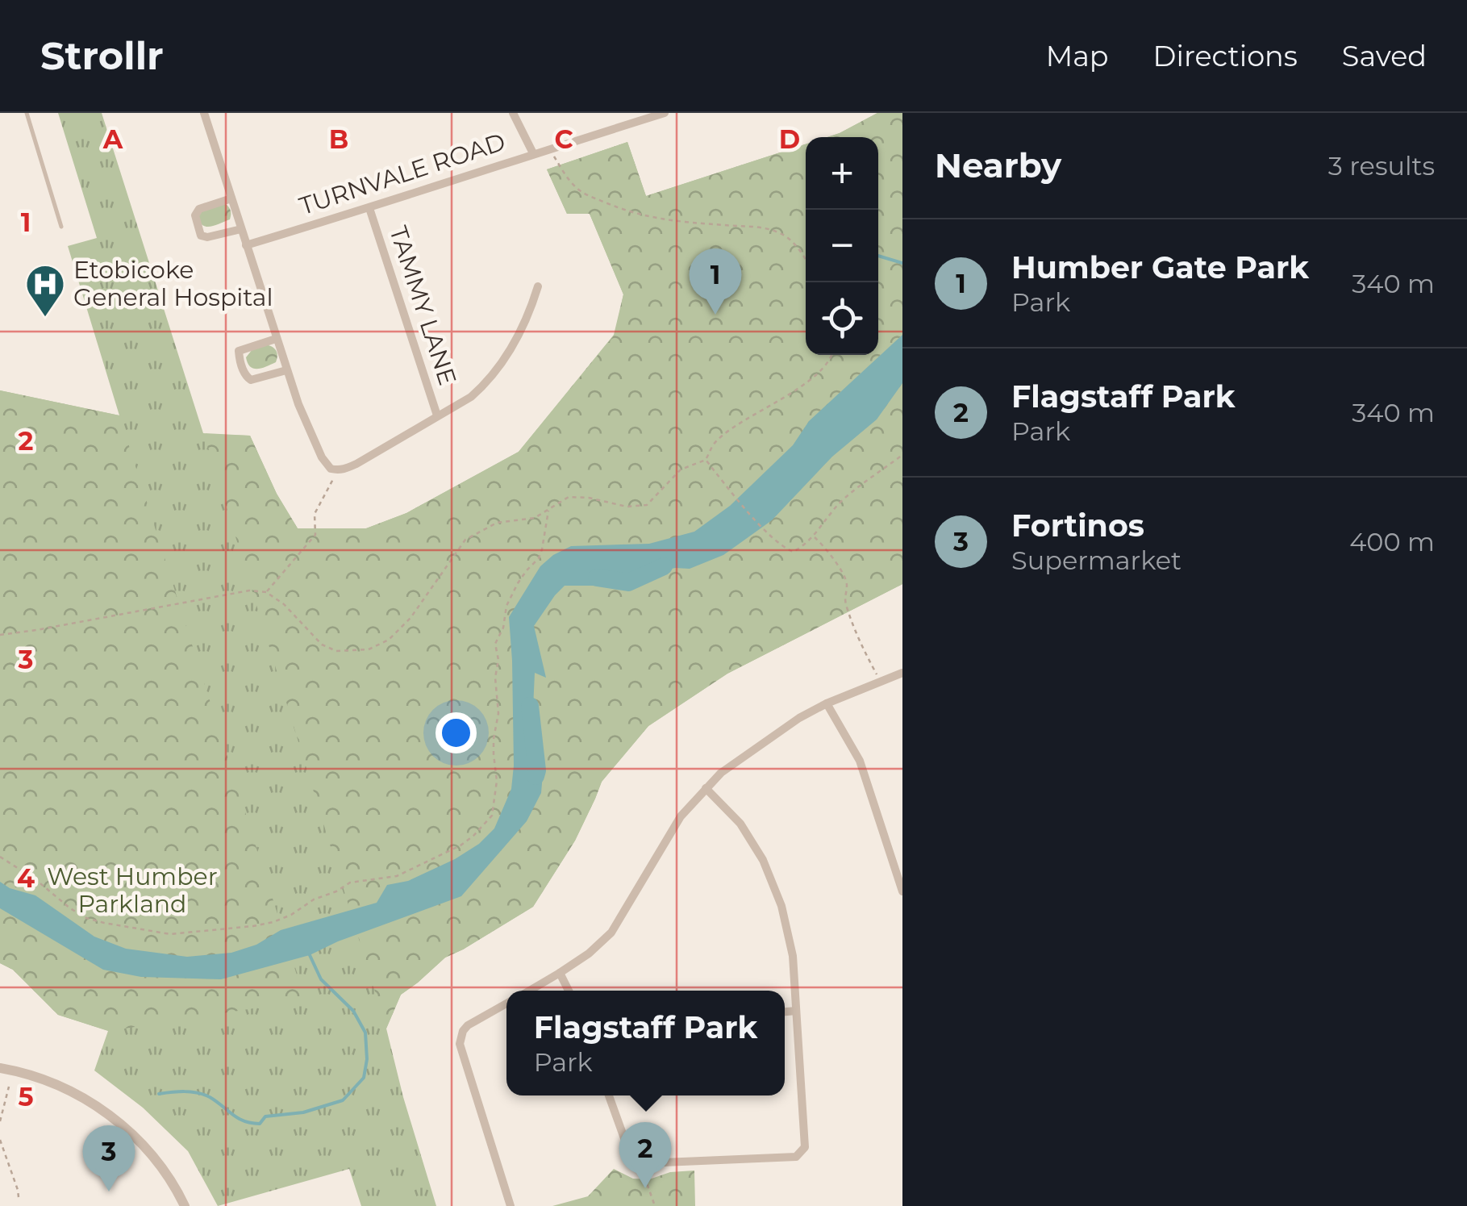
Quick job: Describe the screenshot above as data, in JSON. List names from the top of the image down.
{
  "streets": {
    "street": ["TURNVALE ROAD", "TAMMY LANE"]
  },
  "crossings": [
    ["TURNVALE ROAD", "TAMMY LANE"]
  ],
  "parks": ["West Humber Parkland"],
  "places": {
    "hospital": ["Etobicoke General Hospital"]
  },
  "page": {
    "header": "Strollr",
    "nav": ["Map", "Directions", "Saved"],
    "heading": ["Nearby", "3 results"],
    "map_buttons": ["+", "−"],
    "list": [
      {
        "mark": "1",
        "name": "Humber Gate Park",
        "note": "Park",
        "value": "340 m"
      },
      {
        "mark": "2",
        "name": "Flagstaff Park",
        "note": "Park",
        "value": "340 m"
      },
      {
        "mark": "3",
        "name": "Fortinos",
        "note": "Supermarket",
        "value": "400 m"
      }
    ],
    "pins": ["1", "2", "3"],
    "popup": ["Flagstaff Park", "Park"]
  },
  "grid": {
    "columns": [
      "A",
      "B",
      "C",
      "D"
    ],
    "rows": [
      "1",
      "2",
      "3",
      "4",
      "5"
    ]
  }
}
